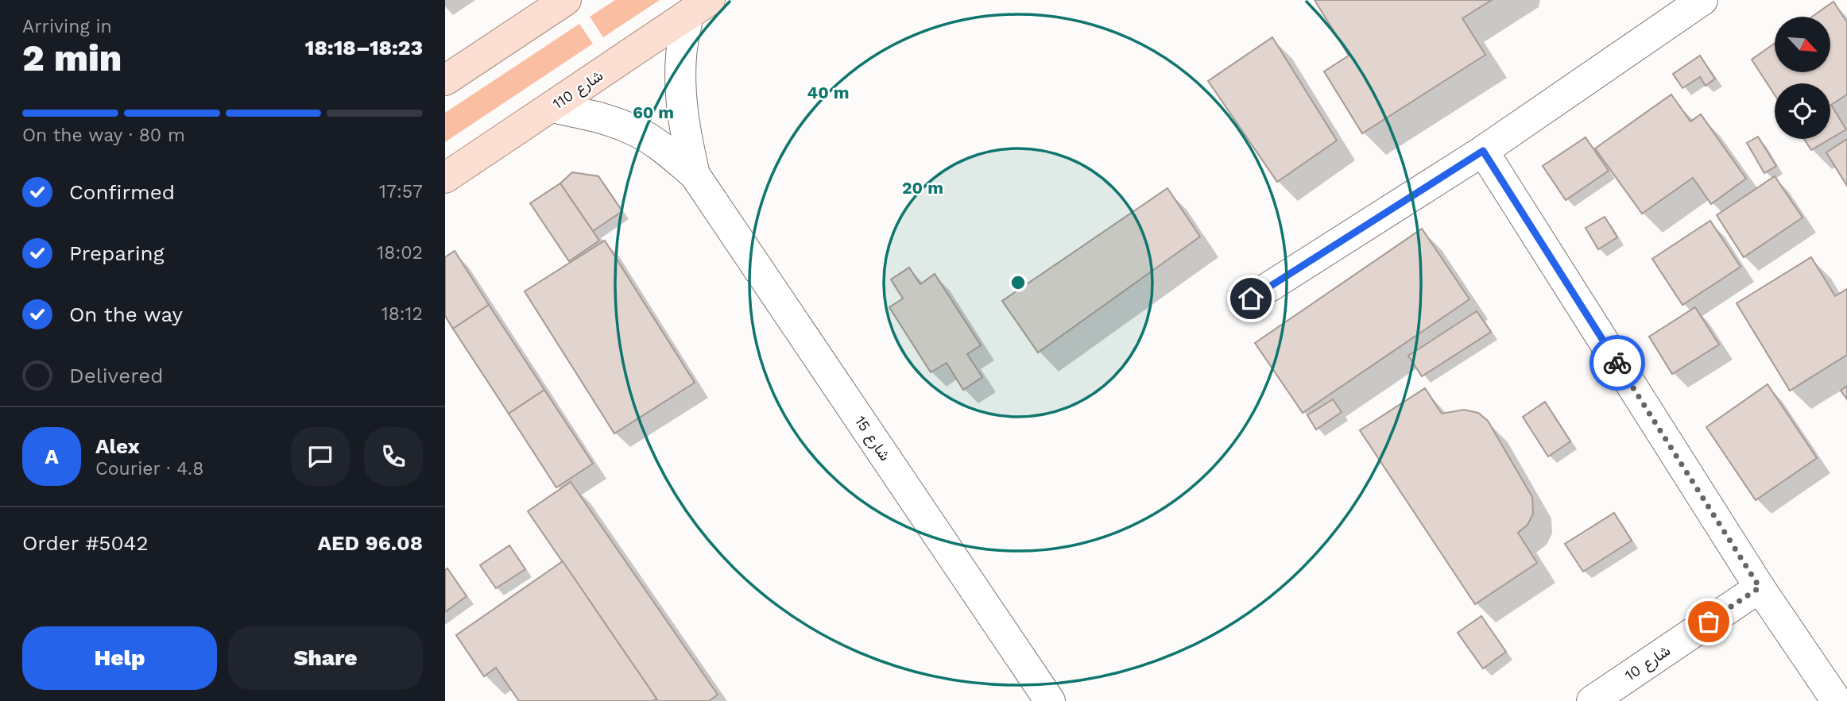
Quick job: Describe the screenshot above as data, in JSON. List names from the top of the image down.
{
  "streets": {
    "main road": ["شارع 110"],
    "street": ["شارع 15", "شارع 10"]
  },
  "crossings": [
    ["شارع 110", "شارع 15"]
  ],
  "north": "bottom right",
  "page": {
    "heading": ["2 min", "Arriving in", "18:18–18:23"],
    "panel": [
      "Alex",
      "Courier · 4.8",
      "Order #5042",
      "AED 96.08"
    ],
    "bar": "On the way · 80 m",
    "list": [
      ["Confirmed", "17:57"],
      ["Preparing", "18:02"],
      ["On the way", "18:12"],
      "Delivered"
    ],
    "round": "A",
    "buttons": ["Help", "Share"]
  },
  "rings": ["40 m", "60 m", "20 m"]
}
